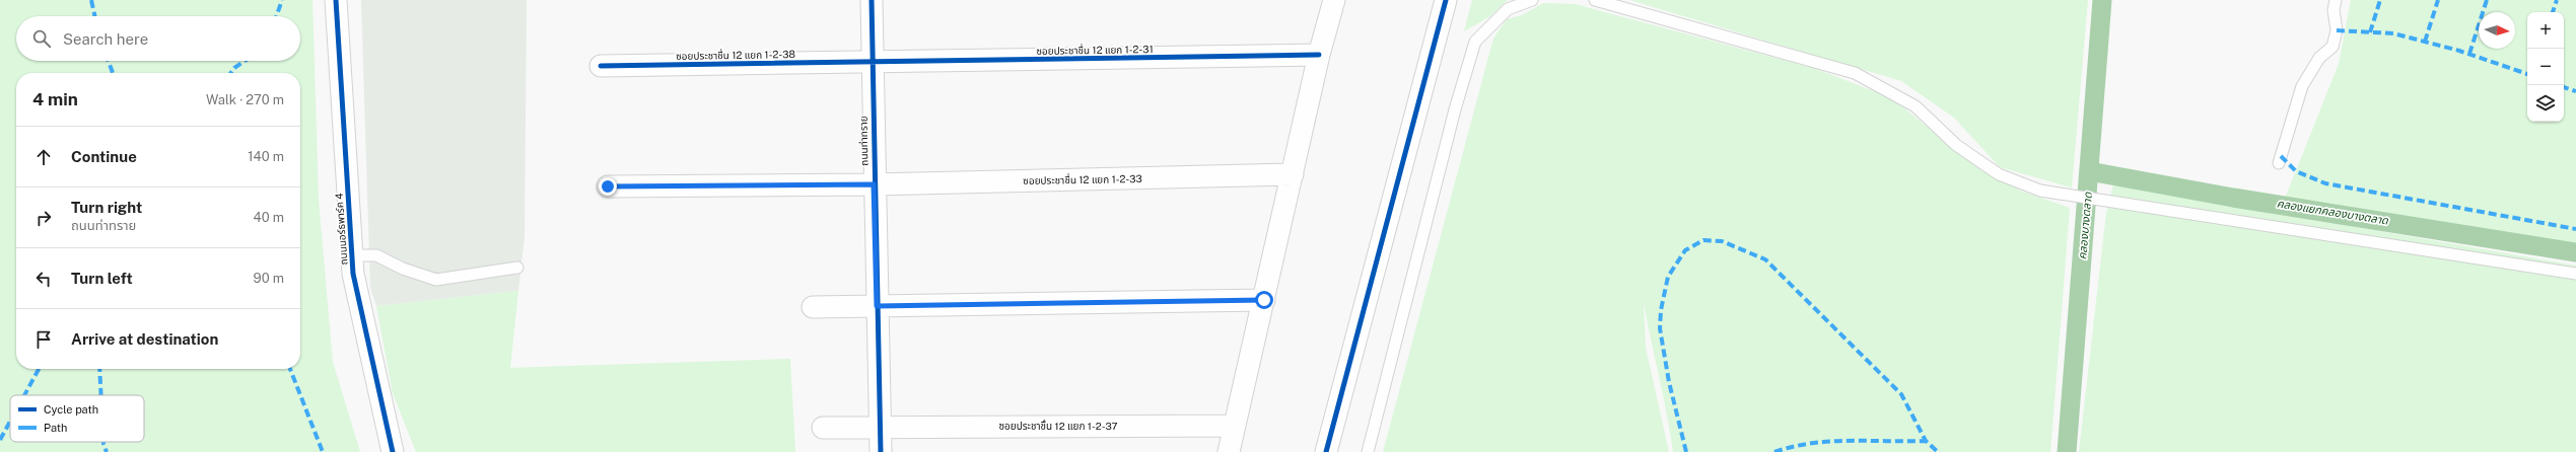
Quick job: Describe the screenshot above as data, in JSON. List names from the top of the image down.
{
  "streets": {
    "street": [
      "ซอยประชาชื่น 12 แยก 1-2-31",
      "ซอยประชาชื่น 12 แยก 1-2-38",
      "ถนนท่าทราย",
      "ซอยประชาชื่น 12 แยก 1-2-33",
      "ถนนนอร์ธพาร์ค 4",
      "ซอยประชาชื่น 12 แยก 1-2-37"
    ]
  },
  "crossings": [
    ["ซอยประชาชื่น 12 แยก 1-2-31", "ซอยประชาชื่น 12 แยก 1-2-38"],
    ["ซอยประชาชื่น 12 แยก 1-2-31", "ถนนท่าทราย"],
    ["ซอยประชาชื่น 12 แยก 1-2-38", "ถนนท่าทราย"],
    ["ถนนท่าทราย", "ซอยประชาชื่น 12 แยก 1-2-33"],
    ["ถนนท่าทราย", "ซอยประชาชื่น 12 แยก 1-2-37"]
  ],
  "water": ["คลองแยกคลองบางตลาด", "คลองบางตลาด"],
  "legend": ["Cycle path", "Path"],
  "north": "right",
  "page": {
    "map_buttons": ["+", "−"],
    "search": "Search here",
    "heading": ["4 min", "Walk · 270 m"],
    "list": [
      ["Continue", "140 m"],
      ["Turn right", "ถนนท่าทราย", "40 m"],
      ["Turn left", "90 m"],
      "Arrive at destination"
    ]
  }
}
